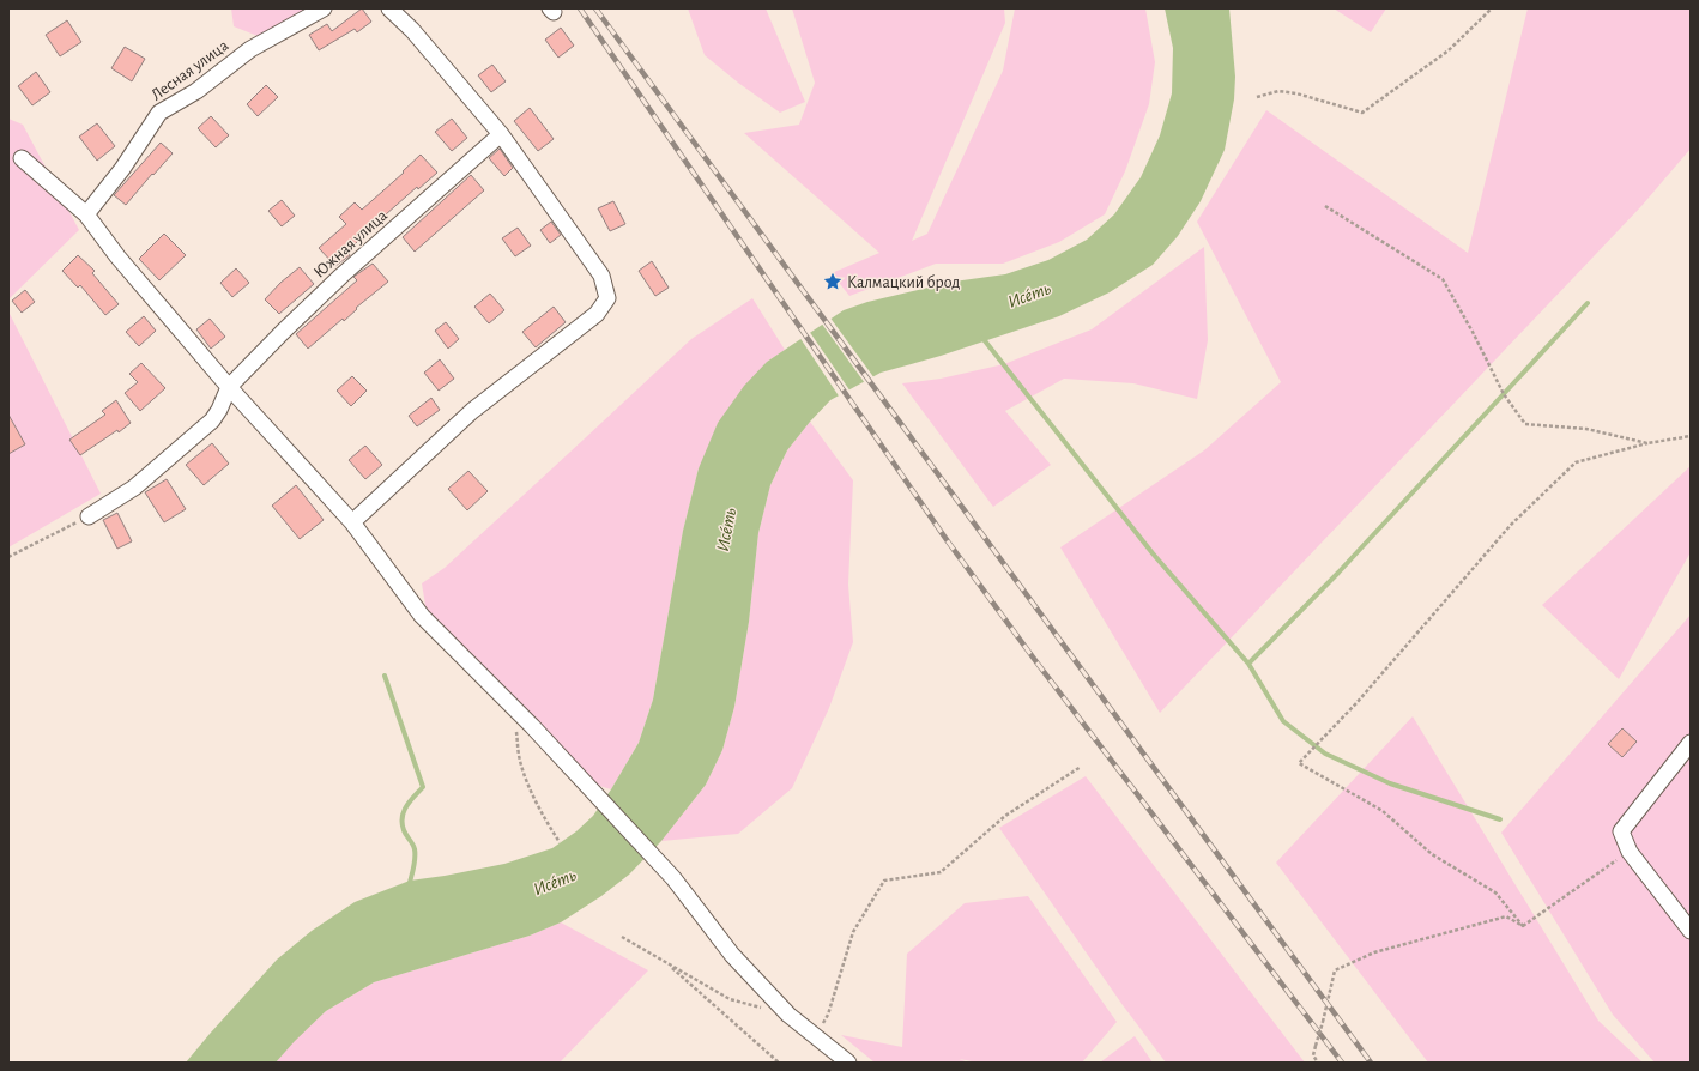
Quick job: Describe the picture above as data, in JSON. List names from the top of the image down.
{
  "streets": {
    "street": ["Лесная улица", "Южная улица"]
  },
  "water": ["Исе́ть"],
  "places": {
    "place": ["Калмацкий брод"]
  }
}
